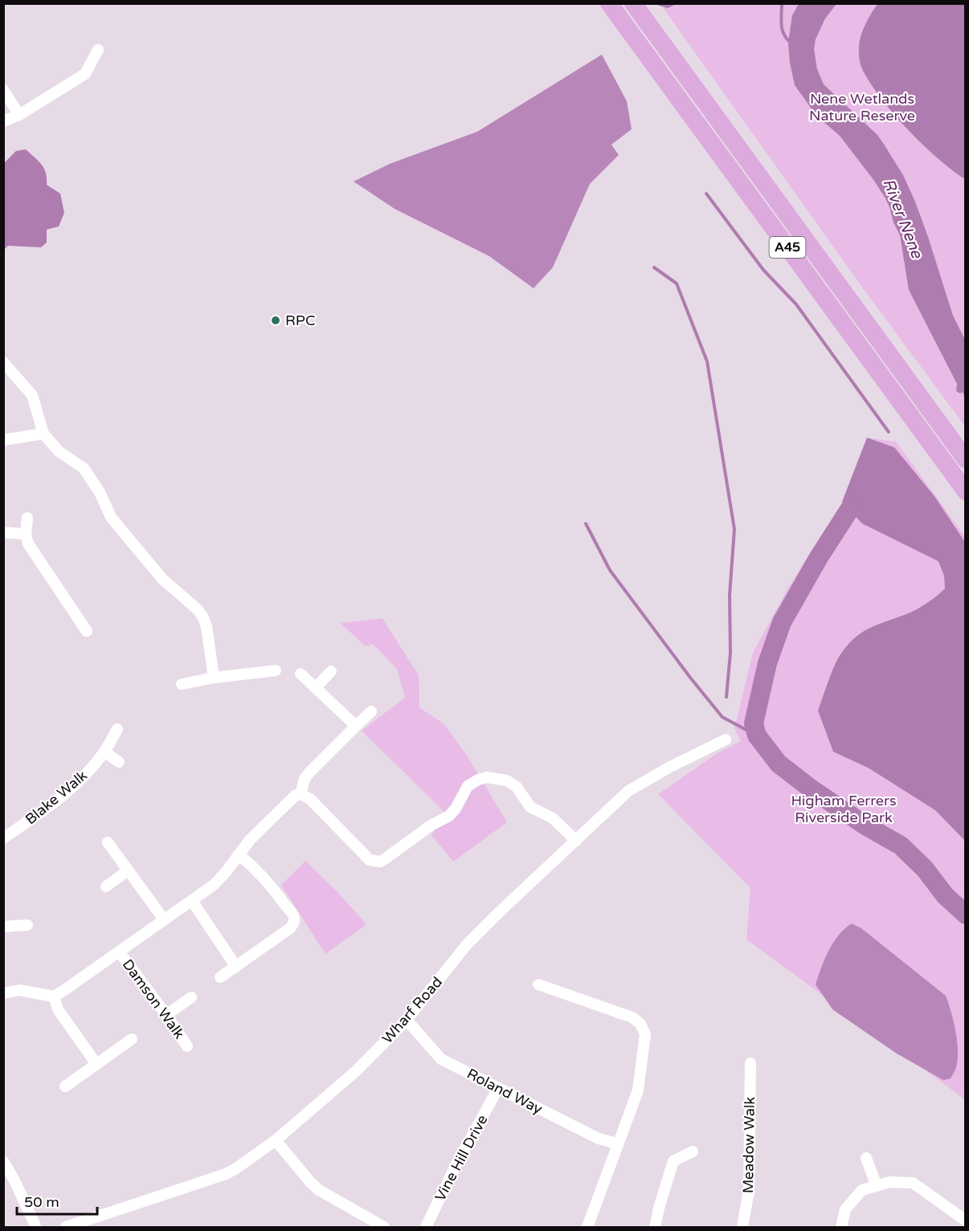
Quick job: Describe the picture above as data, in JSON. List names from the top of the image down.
{
  "streets": {
    "highway": ["A45"],
    "street": [
      "Blake Walk",
      "Damson Walk",
      "Wharf Road",
      "Roland Way",
      "Meadow Walk",
      "Vine Hill Drive"
    ]
  },
  "crossings": [
    ["Wharf Road", "Roland Way"],
    ["Roland Way", "Vine Hill Drive"]
  ],
  "water": ["River Nene"],
  "parks": ["Nene Wetlands Nature Reserve", "Higham Ferrers Riverside Park"],
  "places": ["RPC"],
  "scale_bar": "50 m"
}
